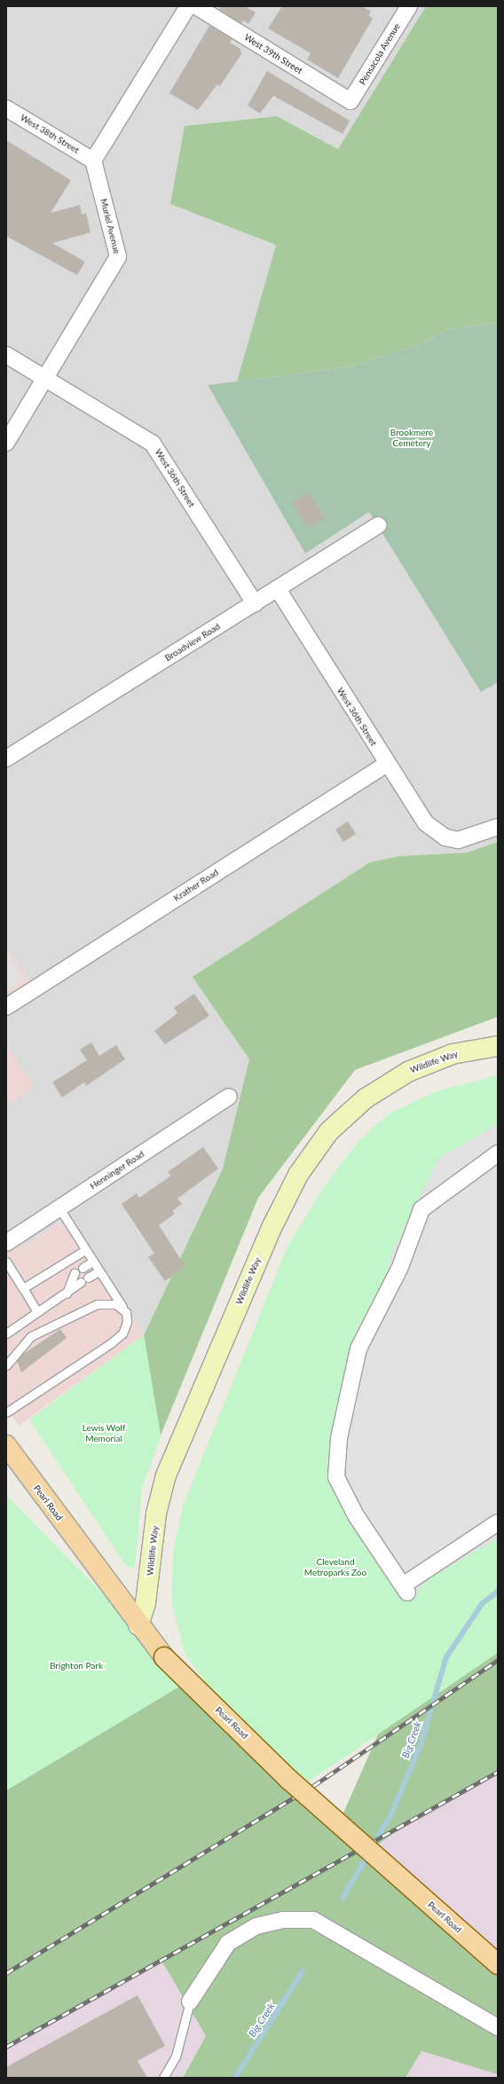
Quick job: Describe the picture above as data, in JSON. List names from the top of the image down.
{
  "streets": {
    "main road": ["Pearl Road"],
    "street": [
      "West 39th Street",
      "Pensacola Avenue",
      "West 38th Street",
      "Muriel Avenue",
      "West 36th Street",
      "Broadview Road",
      "Krather Road",
      "Wildlife Way",
      "Henninger Road"
    ]
  },
  "crossings": [
    ["West 39th Street", "Pensacola Avenue"],
    ["West 38th Street", "Muriel Avenue"],
    ["Muriel Avenue", "West 36th Street"],
    ["West 36th Street", "Broadview Road"],
    ["West 36th Street", "Krather Road"],
    ["Wildlife Way", "Pearl Road"]
  ],
  "water": ["Big Creek"],
  "parks": [
    "Brookmere Cemetery",
    "Lewis Wolf Memorial",
    "Cleveland Metroparks Zoo",
    "Brighton Park"
  ]
}
